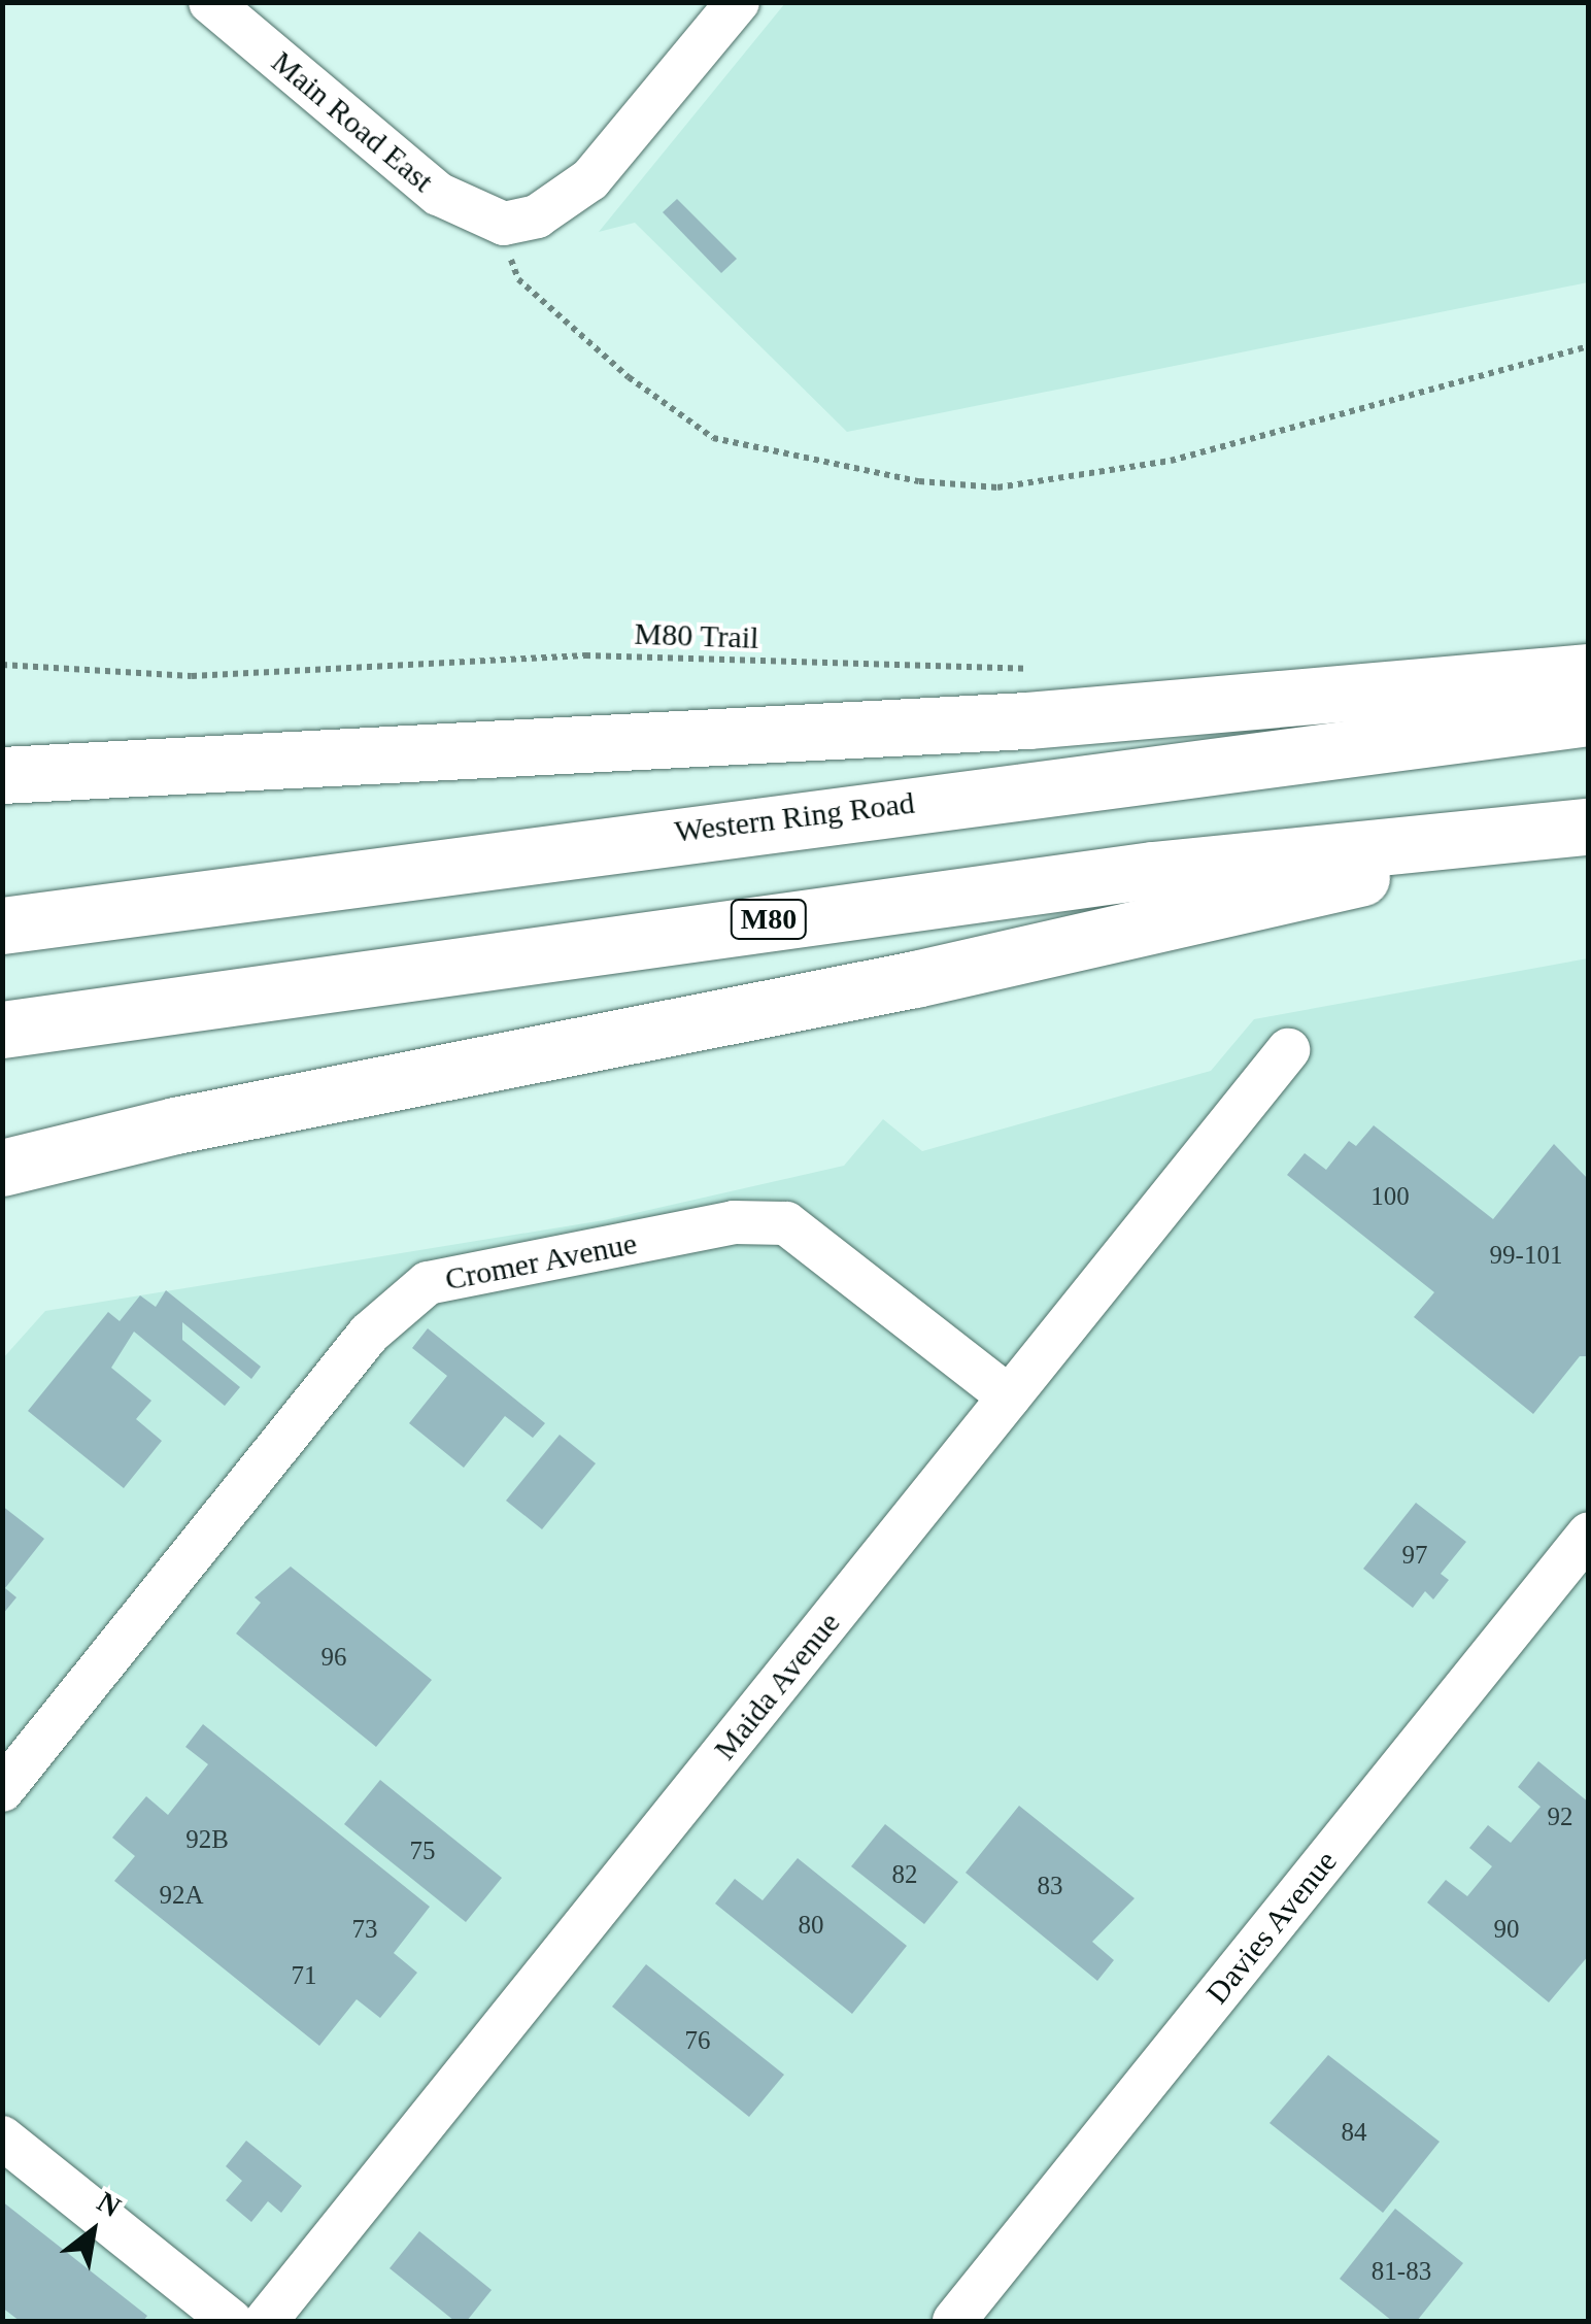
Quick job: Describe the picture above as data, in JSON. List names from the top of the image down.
{
  "streets": {
    "highway": ["Western Ring Road", "M80"],
    "street": [
      "Main Road East",
      "Cromer Avenue",
      "Maida Avenue",
      "Davies Avenue"
    ],
    "path": ["M80 Trail"]
  },
  "crossings": [
    ["Cromer Avenue", "Maida Avenue"]
  ],
  "house_numbers": [
    "100",
    "99-101",
    "97",
    "96",
    "92",
    "92B",
    "75",
    "82",
    "83",
    "92A",
    "80",
    "73",
    "90",
    "71",
    "76",
    "84",
    "81-83"
  ],
  "north": "top right"
}
